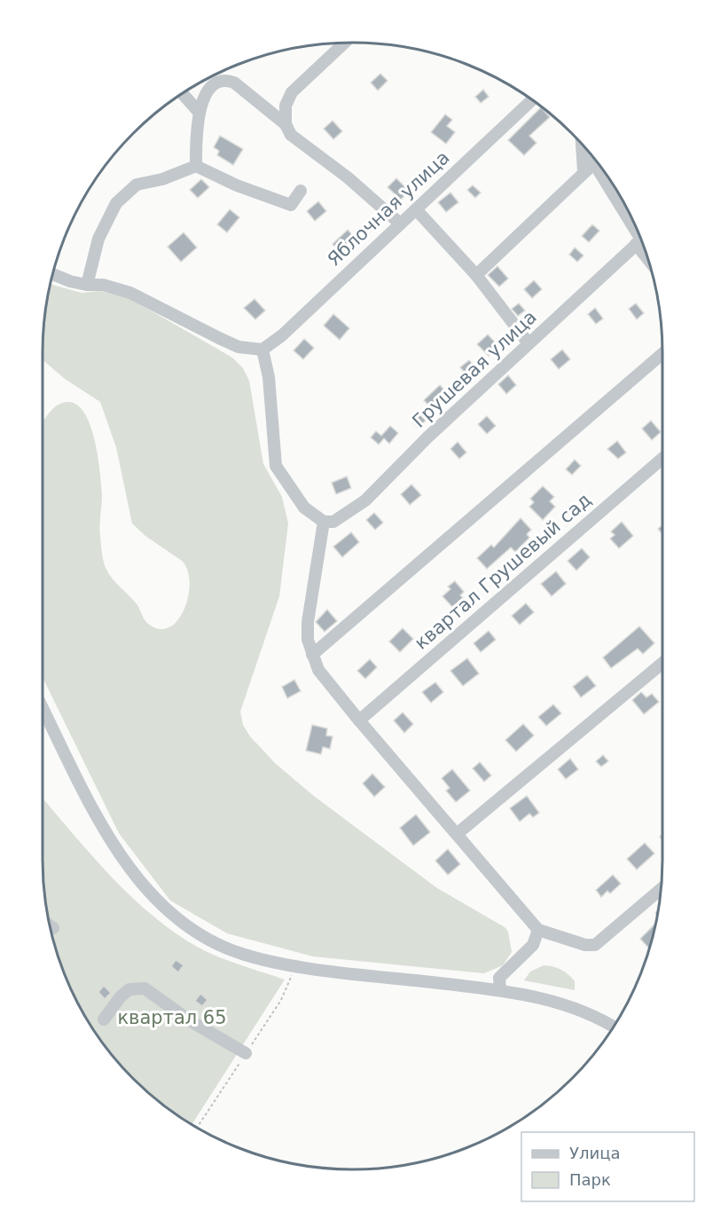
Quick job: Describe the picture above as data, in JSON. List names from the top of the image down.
{
  "streets": {
    "street": ["Яблочная улица", "Грушевая улица", "квартал Грушевый сад"]
  },
  "parks": ["квартал 65"],
  "legend": ["Улица", "Парк"]
}
